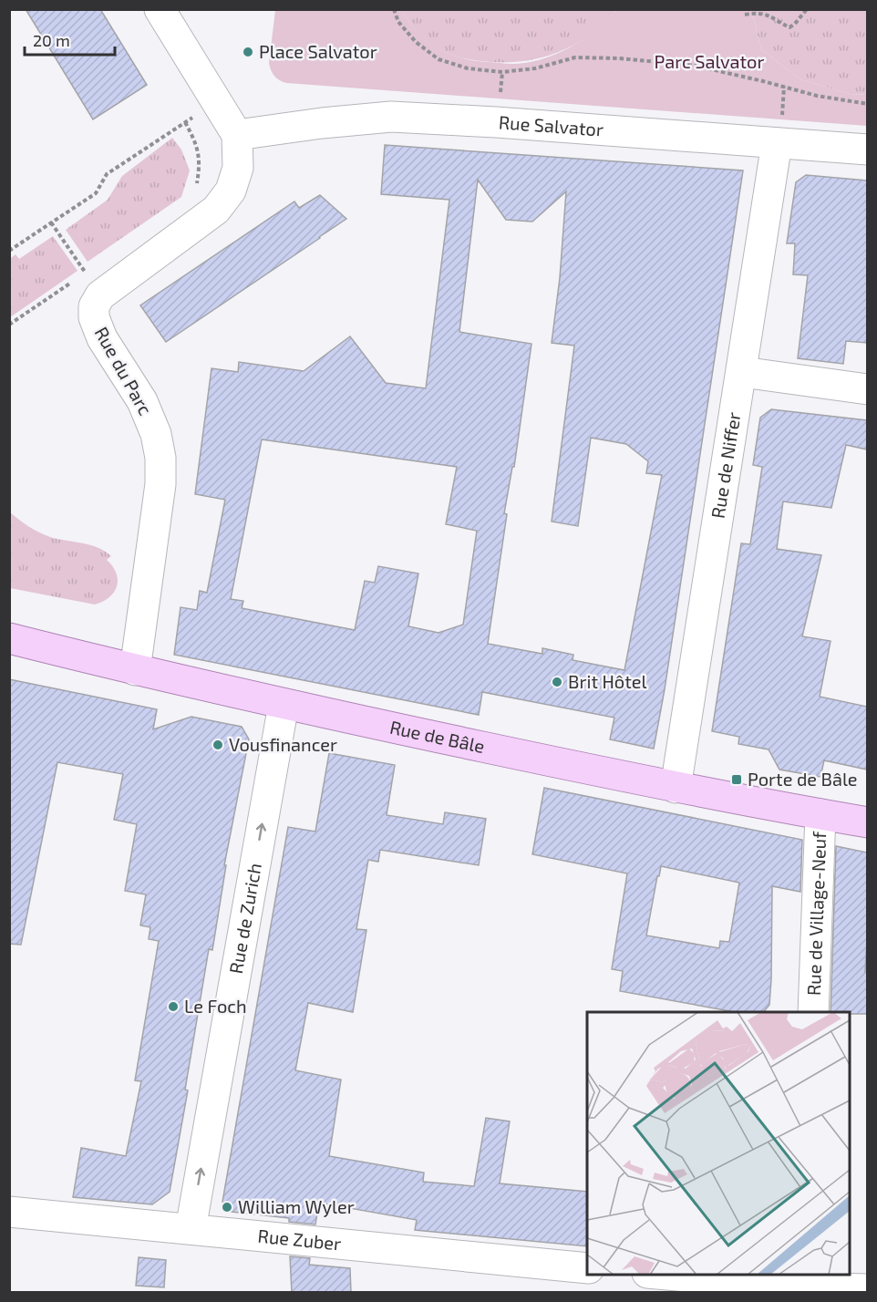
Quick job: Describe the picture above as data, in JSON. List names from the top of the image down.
{
  "streets": {
    "main road": ["Rue de Bâle"],
    "street": [
      "Rue Salvator",
      "Rue du Parc",
      "Rue de Niffer",
      "Rue de Village-Neuf",
      "Rue de Zurich",
      "Rue Zuber"
    ]
  },
  "crossings": [
    ["Rue Salvator", "Rue de Niffer"],
    ["Rue du Parc", "Rue de Bâle"],
    ["Rue de Niffer", "Rue de Bâle"],
    ["Rue de Bâle", "Rue de Village-Neuf"],
    ["Rue de Bâle", "Rue de Zurich"],
    ["Rue de Zurich", "Rue Zuber"]
  ],
  "one_way": ["Rue de Zurich"],
  "parks": ["Parc Salvator"],
  "places": {
    "other": [
      "Place Salvator",
      "Brit Hôtel",
      "Vousfinancer",
      "Le Foch",
      "William Wyler"
    ],
    "transit": ["Porte de Bâle"]
  },
  "scale_bar": "20 m"
}
